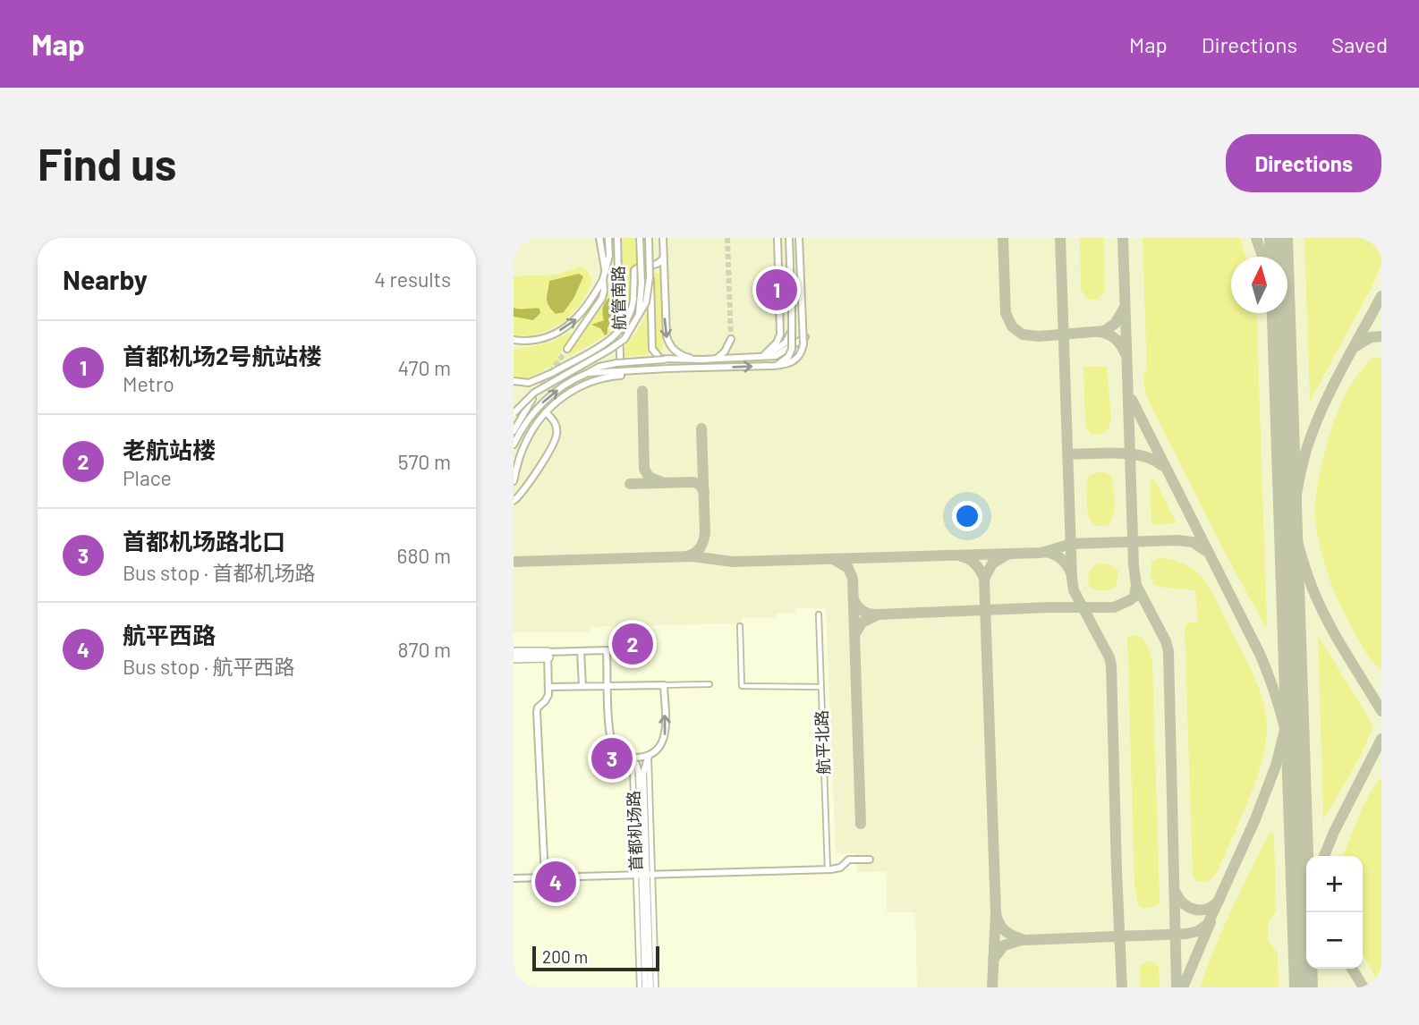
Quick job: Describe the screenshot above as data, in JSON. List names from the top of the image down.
{
  "streets": {
    "street": ["航管南路", "航平北路", "首都机场路"]
  },
  "scale_bar": "200 m",
  "north": "top",
  "page": {
    "header": "Map",
    "nav": ["Map", "Directions", "Saved"],
    "buttons": "Directions",
    "title": "Find us",
    "heading": ["Nearby", "4 results"],
    "pins": [
      "1",
      "2",
      "3",
      "4"
    ],
    "list": [
      {
        "mark": "1",
        "name": "首都机场2号航站楼",
        "note": "Metro",
        "value": "470 m"
      },
      {
        "mark": "2",
        "name": "老航站楼",
        "note": "Place",
        "value": "570 m"
      },
      {
        "mark": "3",
        "name": "首都机场路北口",
        "note": "Bus stop · 首都机场路",
        "value": "680 m"
      },
      {
        "mark": "4",
        "name": "航平西路",
        "note": "Bus stop · 航平西路",
        "value": "870 m"
      }
    ],
    "map_buttons": ["+", "−"],
    "scale": "200 m"
  }
}
